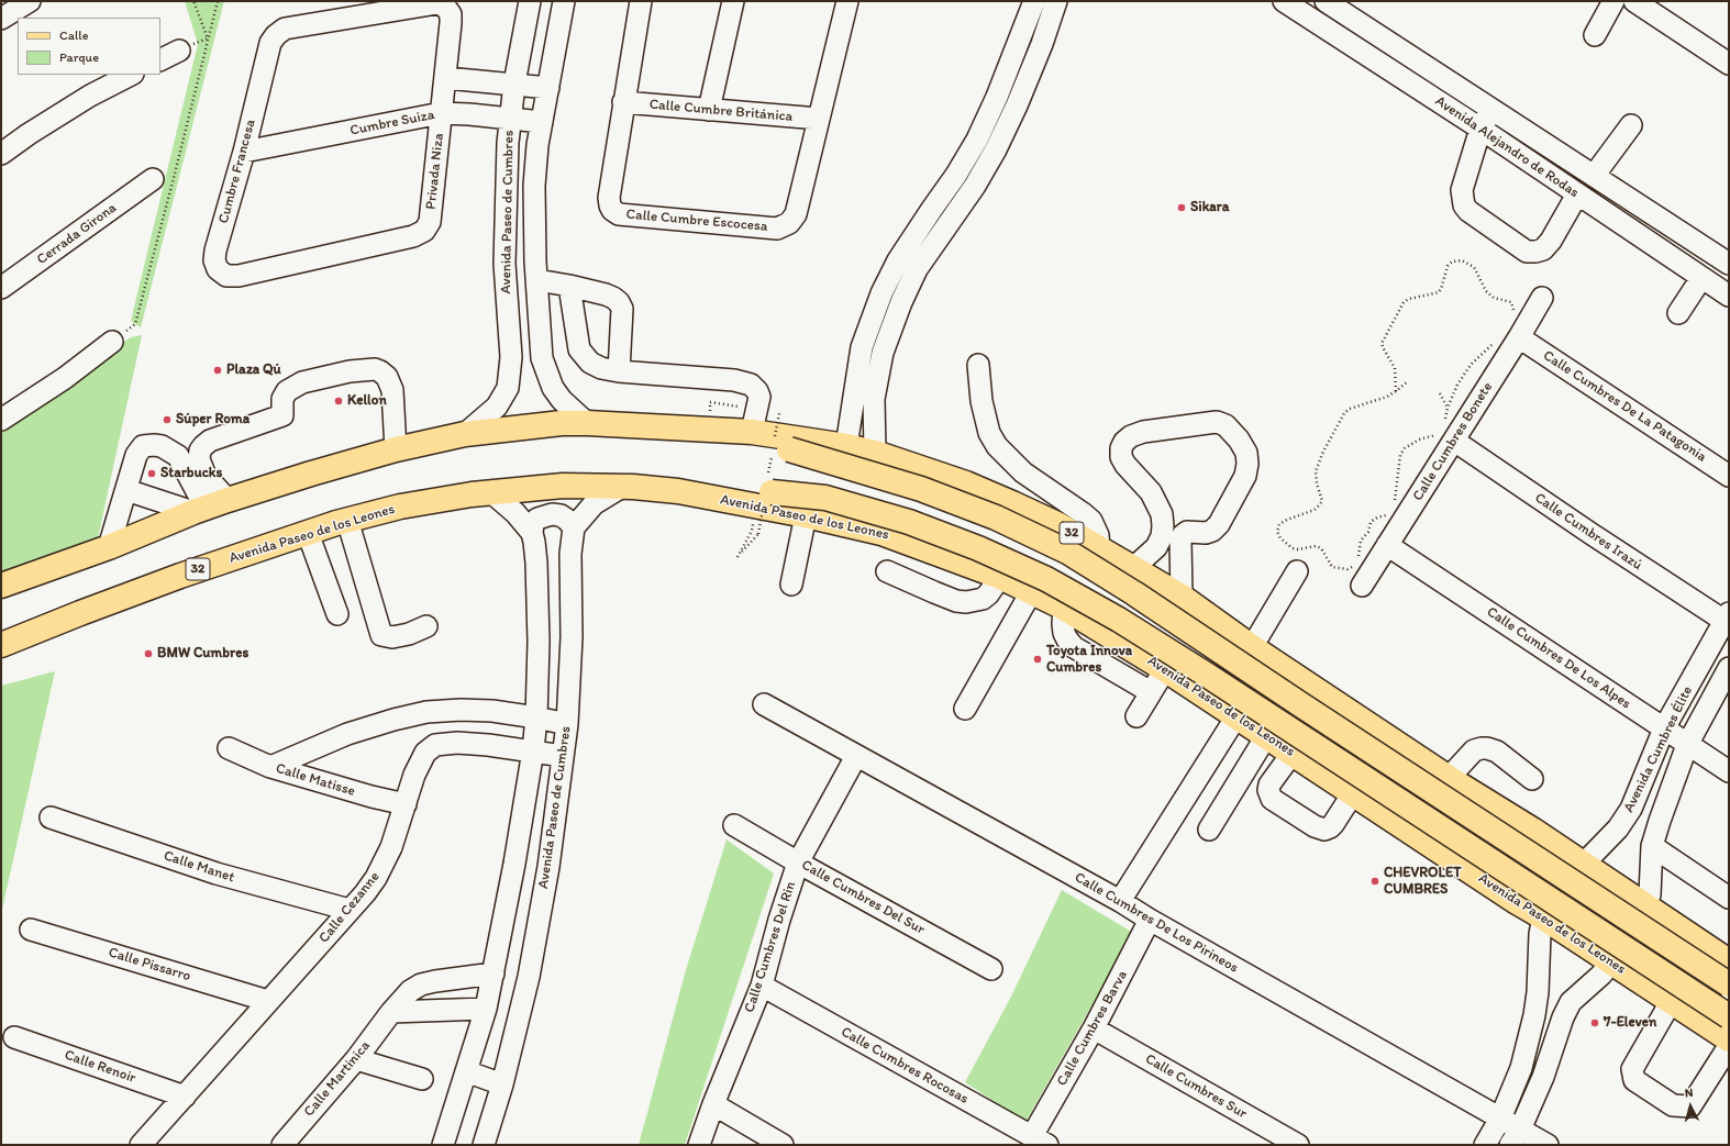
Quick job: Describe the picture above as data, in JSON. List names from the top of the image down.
{
  "streets": {
    "main road": ["Avenida Paseo de los Leones", "32"],
    "street": [
      "Calle Cumbre Británica",
      "Cumbre Suiza",
      "Avenida Alejandro de Rodas",
      "Cumbre Francesa",
      "Privada Niza",
      "Avenida Paseo de Cumbres",
      "Calle Cumbre Escocesa",
      "Cerrada Girona",
      "Calle Cumbres De La Patagonia",
      "Calle Cumbres Bonete",
      "Calle Cumbres Irazú",
      "Calle Cumbres De Los Alpes",
      "Avenida Cumbres Élite",
      "Calle Matisse",
      "Calle Manet",
      "Calle Cumbres Del Sur",
      "Calle Cezanne",
      "Calle Cumbres De Los Pirineos",
      "Calle Cumbres Del Rin",
      "Calle Pissarro",
      "Calle Cumbres Barva",
      "Calle Cumbres Rocosas",
      "Calle Renoir",
      "Calle Martinica",
      "Calle Cumbres Sur"
    ]
  },
  "crossings": [
    ["Calle Cumbre Británica", "Calle Cumbre Escocesa"],
    ["Cumbre Suiza", "Cumbre Francesa"],
    ["Cumbre Suiza", "Privada Niza"],
    ["Cumbre Suiza", "Avenida Paseo de Cumbres"],
    ["Cumbre Francesa", "Privada Niza"],
    ["Avenida Paseo de Cumbres", "32"],
    ["Avenida Paseo de Cumbres", "Calle Martinica"],
    ["Calle Cumbres De La Patagonia", "Calle Cumbres Bonete"],
    ["Calle Cumbres Bonete", "Calle Cumbres Irazú"],
    ["Calle Cumbres Bonete", "Calle Cumbres De Los Alpes"],
    ["Avenida Paseo de los Leones", "Avenida Cumbres Élite"],
    ["Calle Cumbres Irazú", "Avenida Cumbres Élite"],
    ["32", "Avenida Cumbres Élite"],
    ["Calle Cumbres De Los Alpes", "Avenida Cumbres Élite"],
    ["Avenida Cumbres Élite", "Calle Cumbres De Los Pirineos"],
    ["Calle Matisse", "Calle Cezanne"],
    ["Calle Manet", "Calle Cezanne"],
    ["Calle Cumbres Del Sur", "Calle Cumbres Del Rin"],
    ["Calle Cezanne", "Calle Pissarro"],
    ["Calle Cezanne", "Calle Renoir"],
    ["Calle Cumbres De Los Pirineos", "Calle Cumbres Del Rin"],
    ["Calle Cumbres De Los Pirineos", "Calle Cumbres Barva"],
    ["Calle Cumbres Del Rin", "Calle Cumbres Rocosas"],
    ["Calle Cumbres Barva", "Calle Cumbres Rocosas"],
    ["Calle Cumbres Barva", "Calle Cumbres Sur"]
  ],
  "places": [
    "Sikara",
    "Plaza Qú",
    "Kellon",
    "Súper Roma",
    "Starbucks",
    "BMW Cumbres",
    "Toyota Innova Cumbres",
    "CHEVROLET CUMBRES",
    "7-Eleven"
  ],
  "legend": ["Calle", "Parque"],
  "north": "top"
}
